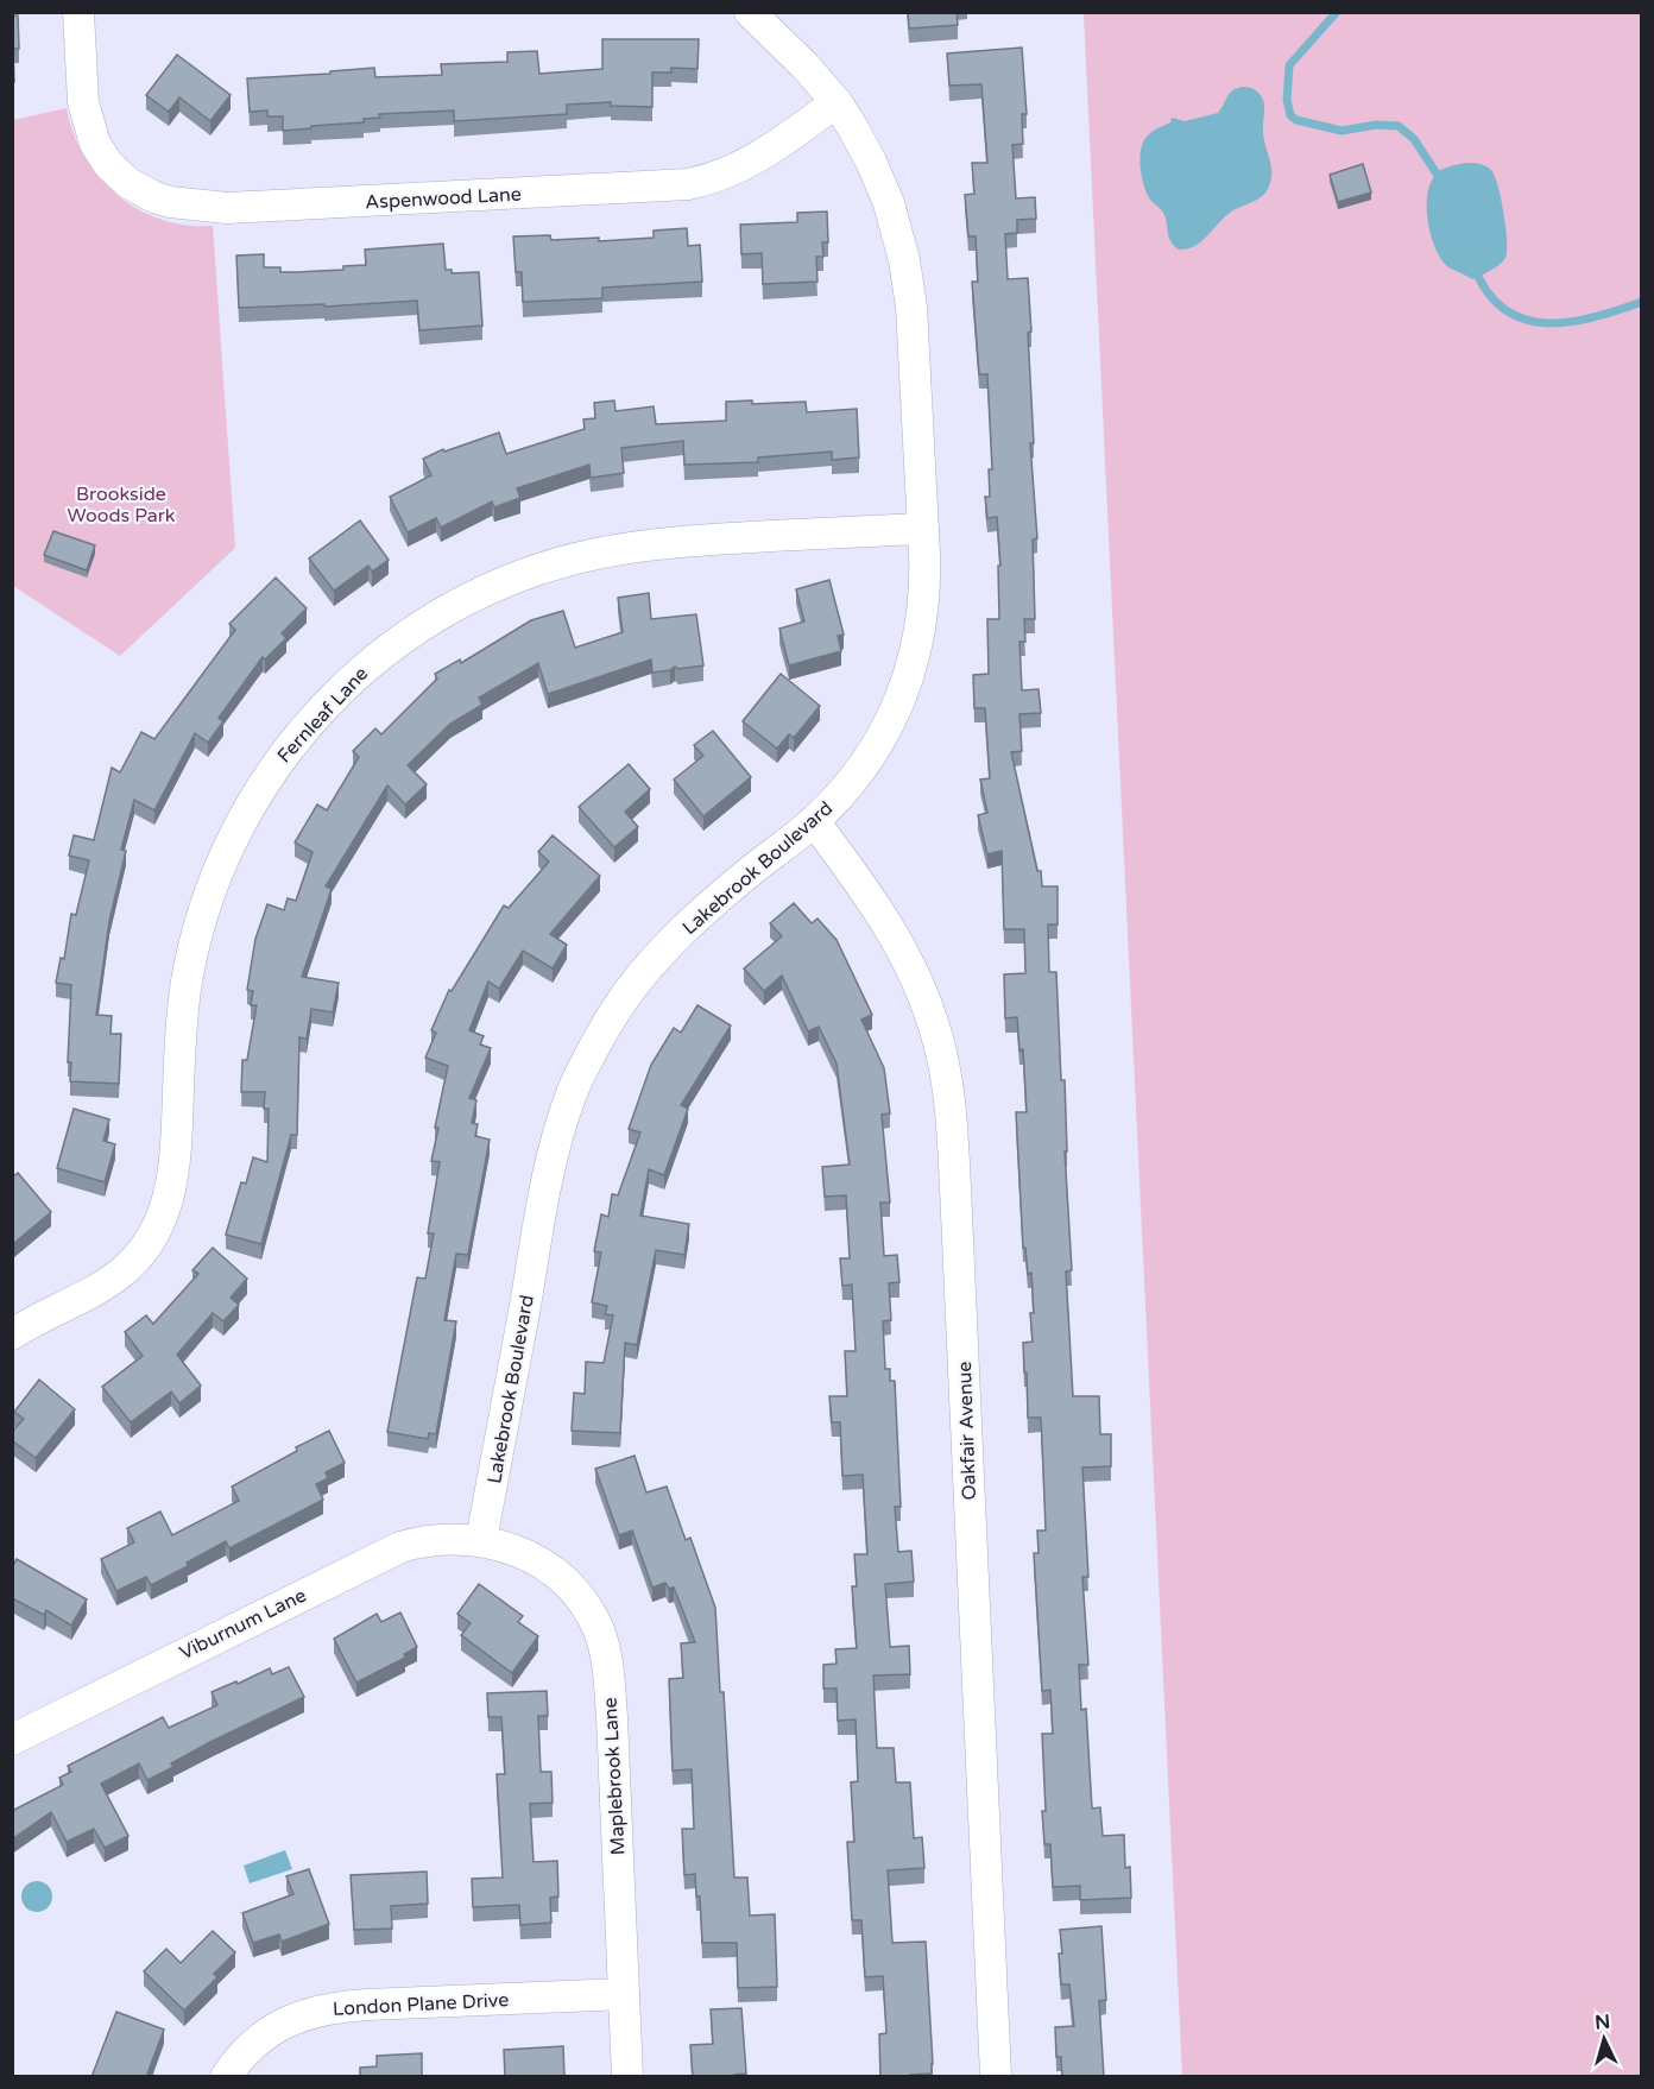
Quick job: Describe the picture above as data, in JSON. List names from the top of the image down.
{
  "streets": {
    "street": [
      "Aspenwood Lane",
      "Fernleaf Lane",
      "Lakebrook Boulevard",
      "Oakfair Avenue",
      "Viburnum Lane",
      "Maplebrook Lane",
      "London Plane Drive"
    ]
  },
  "crossings": [
    ["Aspenwood Lane", "Lakebrook Boulevard"],
    ["Fernleaf Lane", "Lakebrook Boulevard"],
    ["Lakebrook Boulevard", "Oakfair Avenue"],
    ["Lakebrook Boulevard", "Viburnum Lane"],
    ["Lakebrook Boulevard", "Maplebrook Lane"],
    ["Viburnum Lane", "Maplebrook Lane"],
    ["Maplebrook Lane", "London Plane Drive"]
  ],
  "parks": ["Brookside Woods Park"],
  "north": "top"
}
